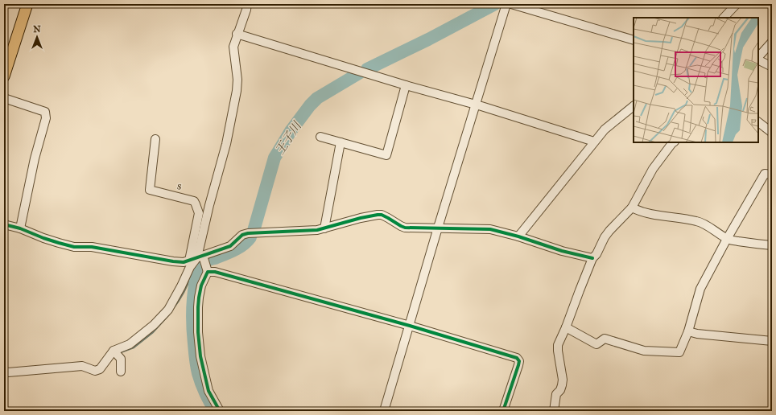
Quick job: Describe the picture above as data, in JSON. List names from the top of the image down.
{
  "streets": {
    "street": ["s"]
  },
  "water": ["王子川"],
  "north": "top"
}
